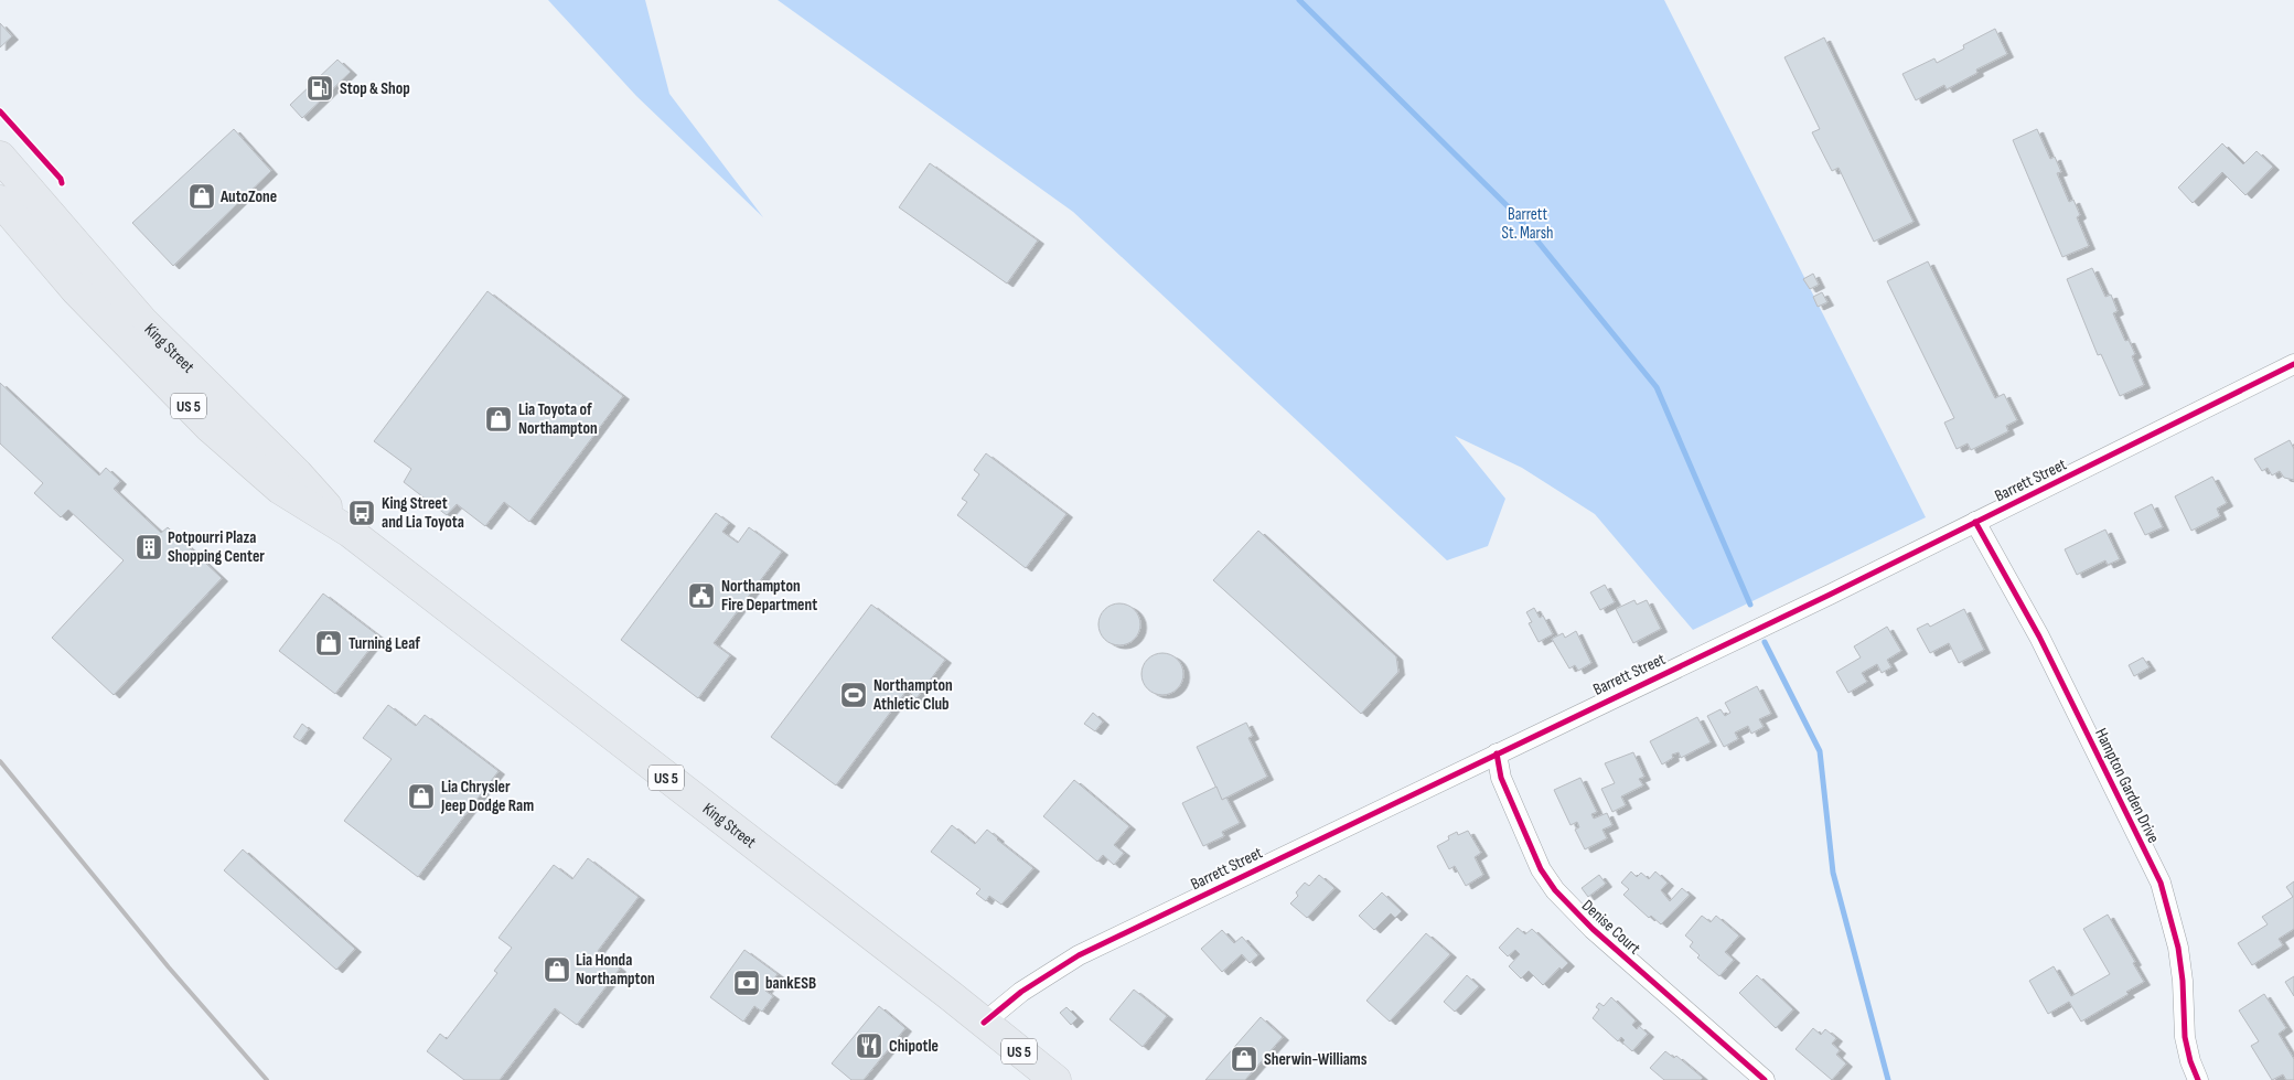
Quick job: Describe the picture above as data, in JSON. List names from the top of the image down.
{
  "streets": {
    "main road": ["King Street", "US 5"],
    "street": ["Barrett Street", "Hampton Garden Drive", "Denise Court"]
  },
  "crossings": [
    ["King Street", "Barrett Street"],
    ["Barrett Street", "Hampton Garden Drive"],
    ["Barrett Street", "Denise Court"]
  ],
  "parks": ["Barrett St. Marsh"],
  "places": {
    "fuel station": ["Stop & Shop"],
    "shop": [
      "AutoZone",
      "Lia Toyota of Northampton",
      "Turning Leaf",
      "Lia Chrysler Jeep Dodge Ram",
      "Lia Honda Northampton",
      "Sherwin-Williams"
    ],
    "bus stop": ["King Street and Lia Toyota"],
    "building": ["Potpourri Plaza Shopping Center"],
    "public building": ["Northampton Fire Department"],
    "sports": ["Northampton Athletic Club"],
    "bank": ["bankESB"],
    "restaurant": ["Chipotle"]
  }
}
